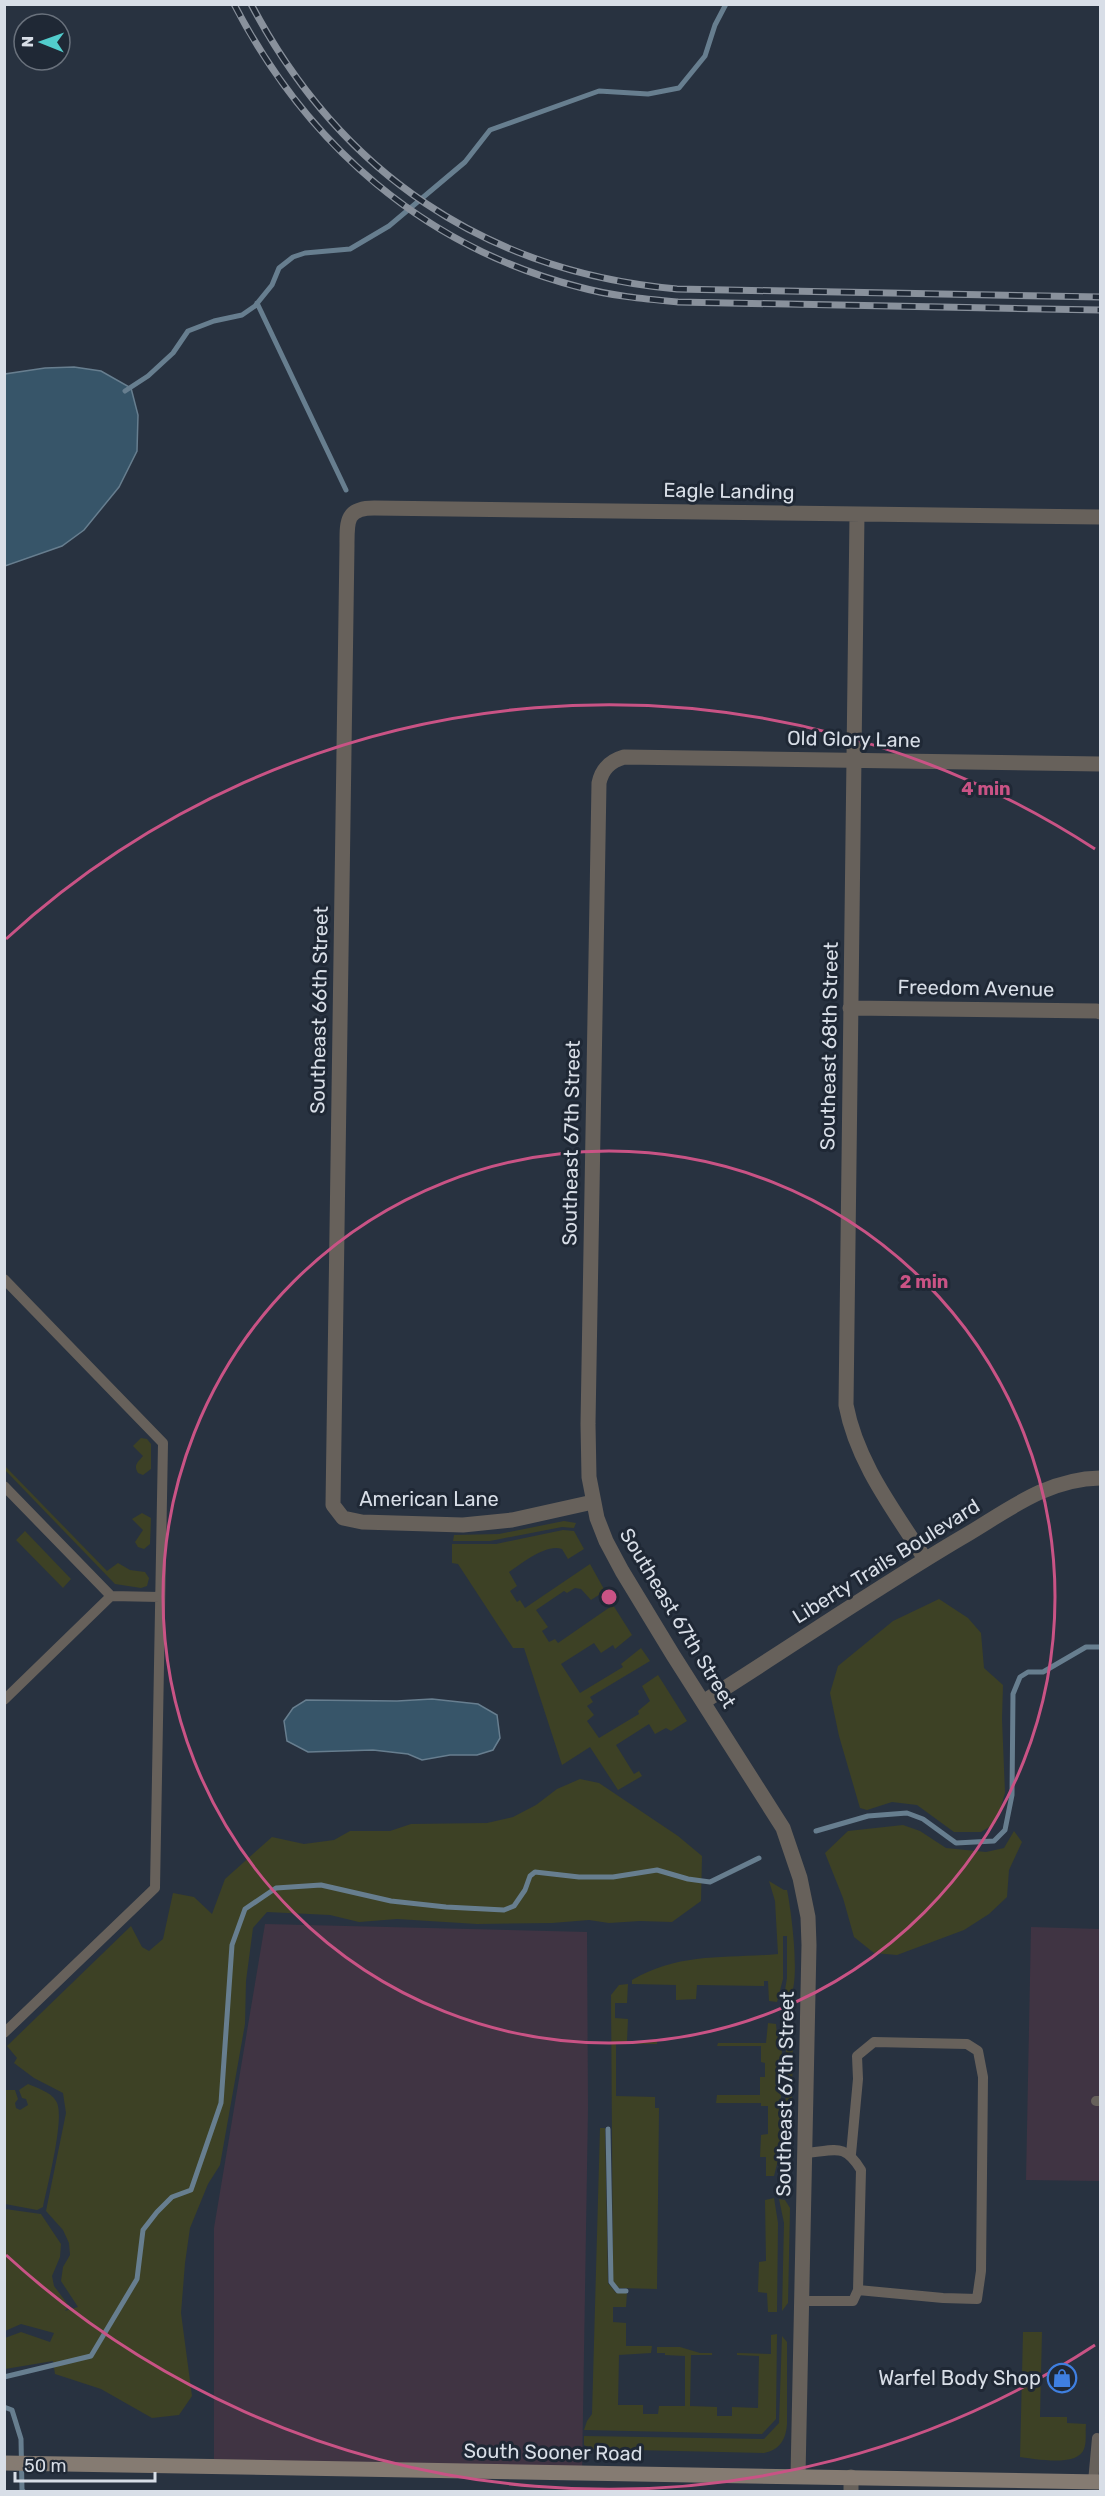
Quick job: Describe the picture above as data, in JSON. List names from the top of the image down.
{
  "streets": {
    "main road": ["South Sooner Road"],
    "street": [
      "Eagle Landing",
      "Old Glory Lane",
      "Freedom Avenue",
      "Southeast 66th Street",
      "Southeast 68th Street",
      "Southeast 67th Street",
      "American Lane",
      "Liberty Trails Boulevard"
    ]
  },
  "crossings": [
    ["Eagle Landing", "Southeast 66th Street"],
    ["Eagle Landing", "Southeast 68th Street"],
    ["Old Glory Lane", "Southeast 68th Street"],
    ["Old Glory Lane", "Southeast 67th Street"],
    ["Freedom Avenue", "Southeast 68th Street"],
    ["Southeast 66th Street", "American Lane"],
    ["Southeast 68th Street", "Liberty Trails Boulevard"],
    ["Southeast 67th Street", "American Lane"],
    ["Southeast 67th Street", "Liberty Trails Boulevard"],
    ["Southeast 67th Street", "South Sooner Road"]
  ],
  "places": {
    "shop": ["Warfel Body Shop"]
  },
  "scale_bar": "50 m",
  "north": "left",
  "rings": ["4 min", "2 min"]
}
